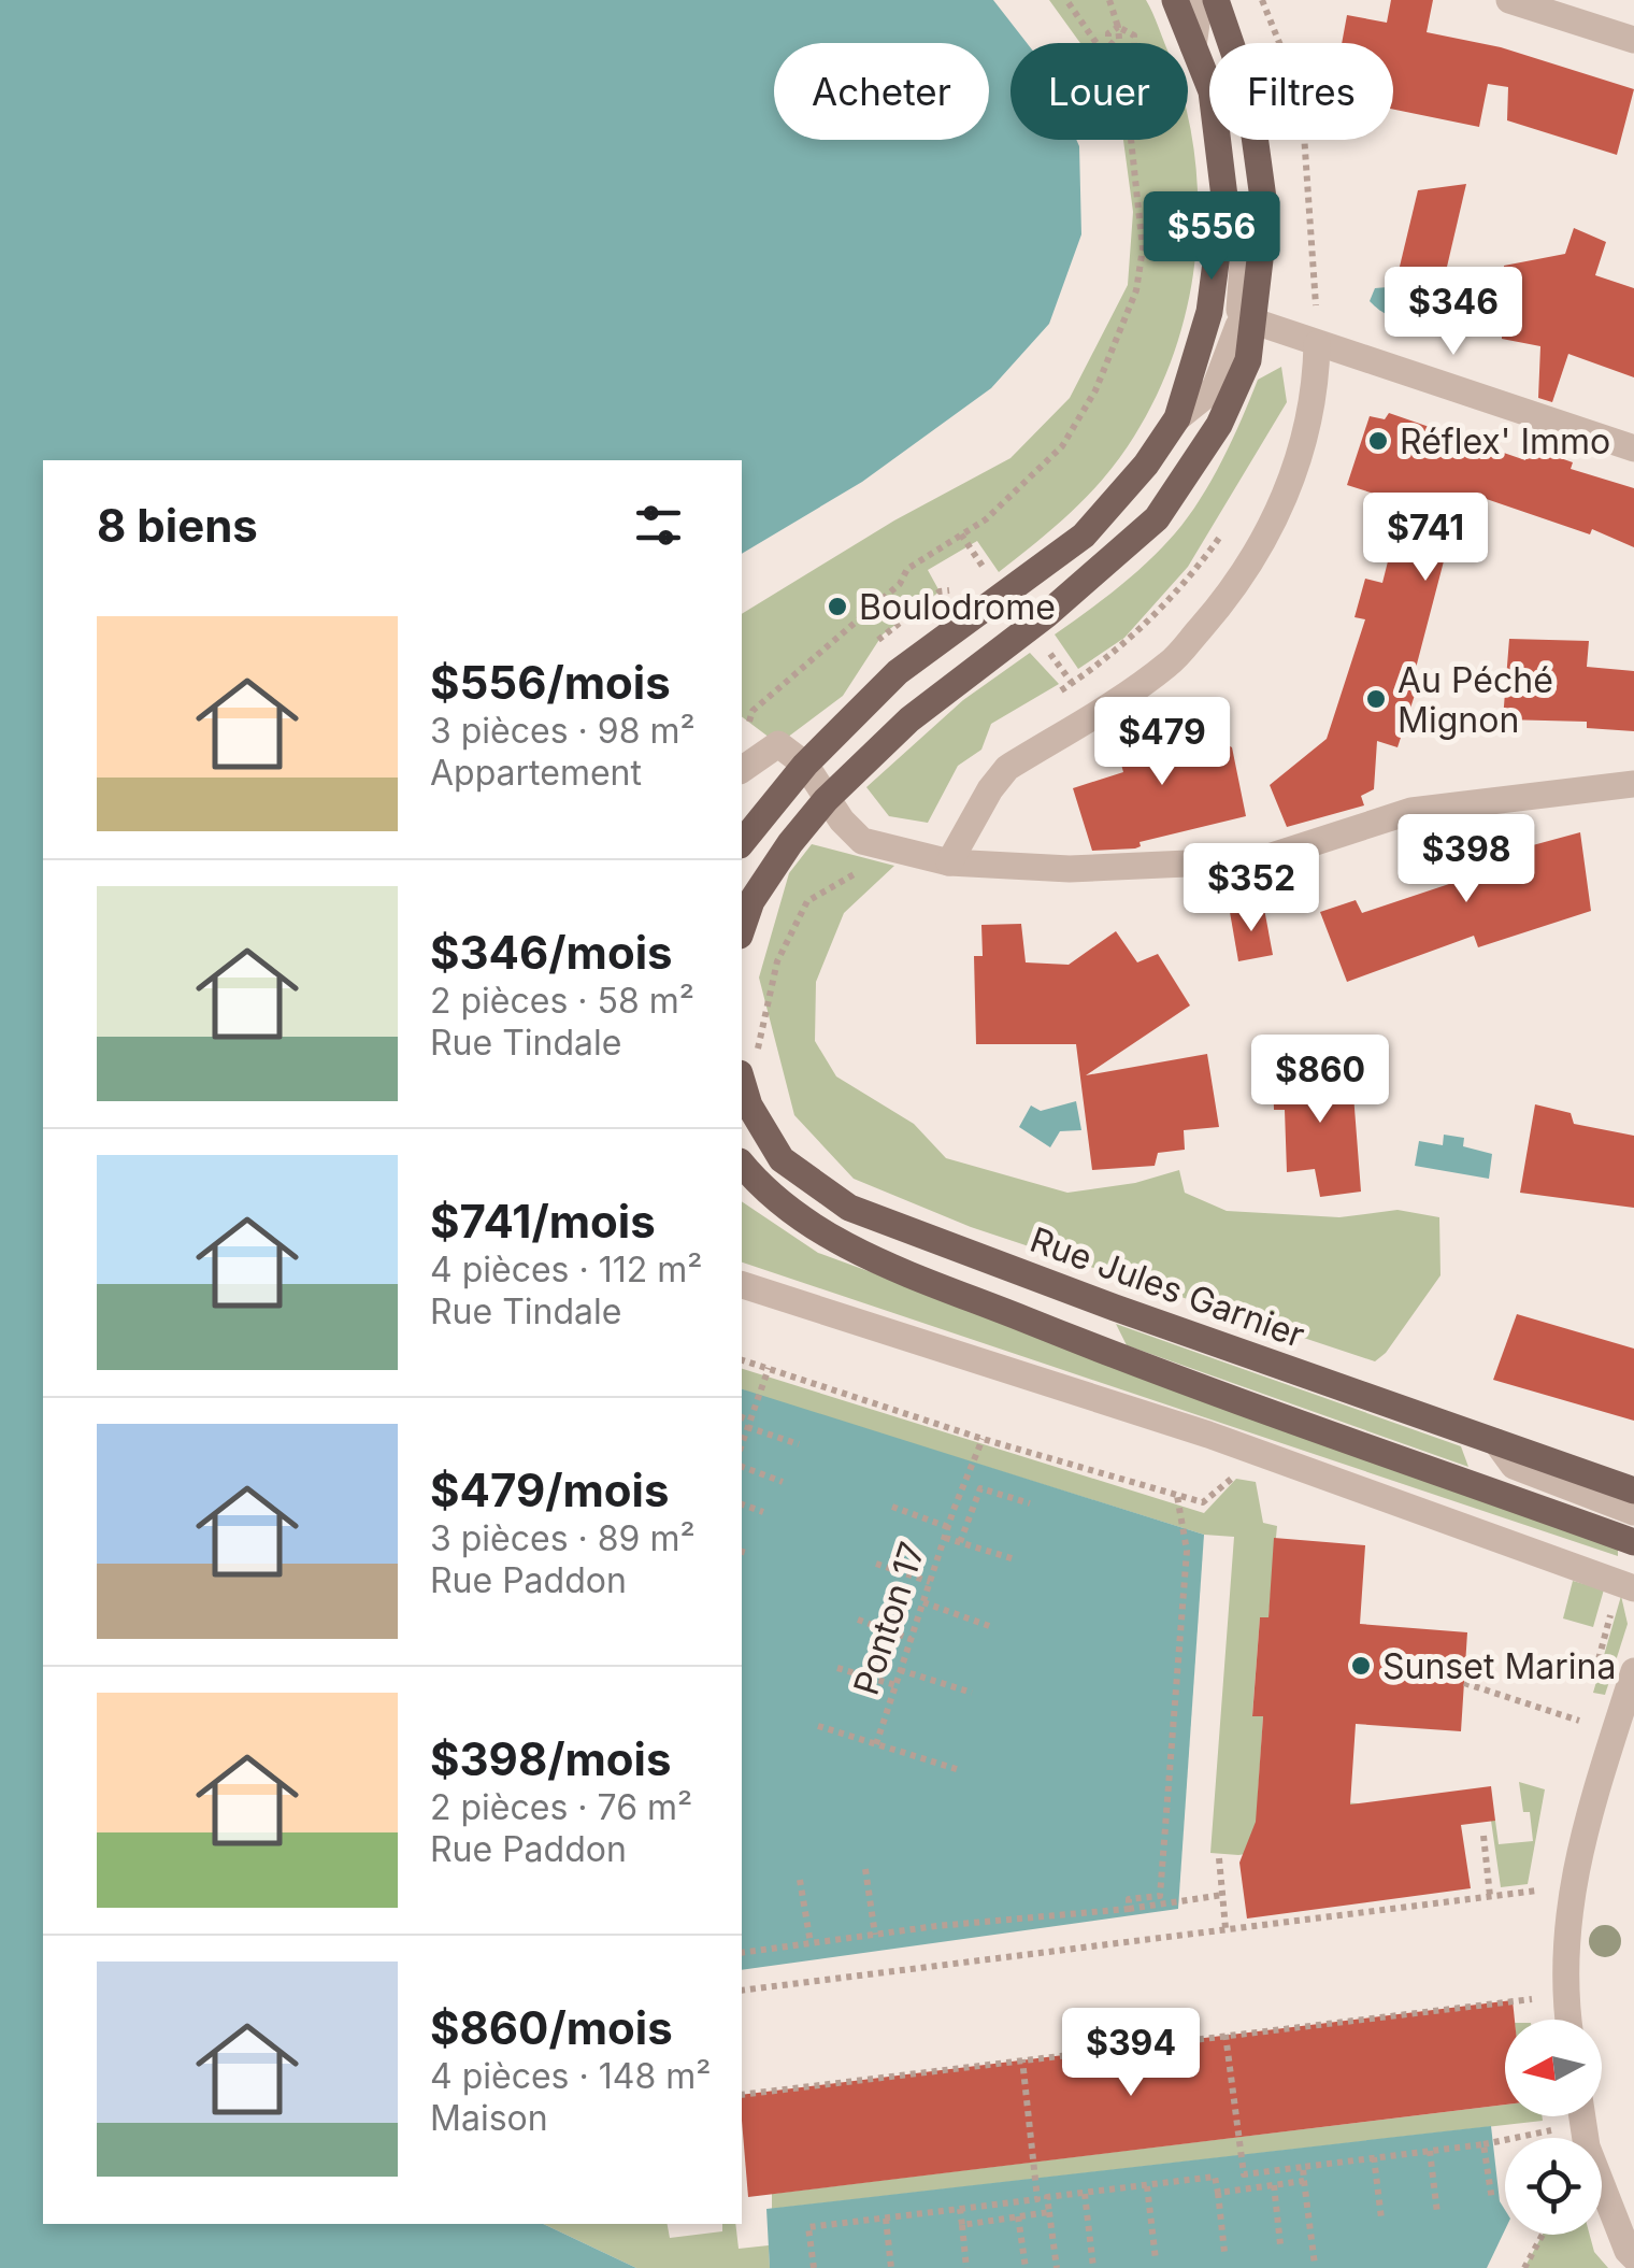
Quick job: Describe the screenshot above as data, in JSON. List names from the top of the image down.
{
  "streets": {
    "main road": ["Rue Jules Garnier"],
    "path": ["Ponton 17"]
  },
  "places": [
    "Réflex' Immo",
    "Boulodrome",
    "Au Péché Mignon",
    "Sunset Marina"
  ],
  "north": "left",
  "page": {
    "chip": ["Acheter", "Louer", "Filtres"],
    "price": [
      "$556",
      "$346",
      "$741",
      "$479",
      "$398",
      "$352",
      "$860",
      "$394"
    ],
    "heading": "8 biens",
    "list": [
      {
        "name": "$556/mois",
        "note": "3 pièces · 98 m² · Appartement"
      },
      {
        "name": "$346/mois",
        "note": "2 pièces · 58 m² · Rue Tindale"
      },
      {
        "name": "$741/mois",
        "note": "4 pièces · 112 m² · Rue Tindale"
      },
      {
        "name": "$479/mois",
        "note": "3 pièces · 89 m² · Rue Paddon"
      },
      {
        "name": "$398/mois",
        "note": "2 pièces · 76 m² · Rue Paddon"
      },
      {
        "name": "$860/mois",
        "note": "4 pièces · 148 m² · Maison"
      }
    ]
  }
}
